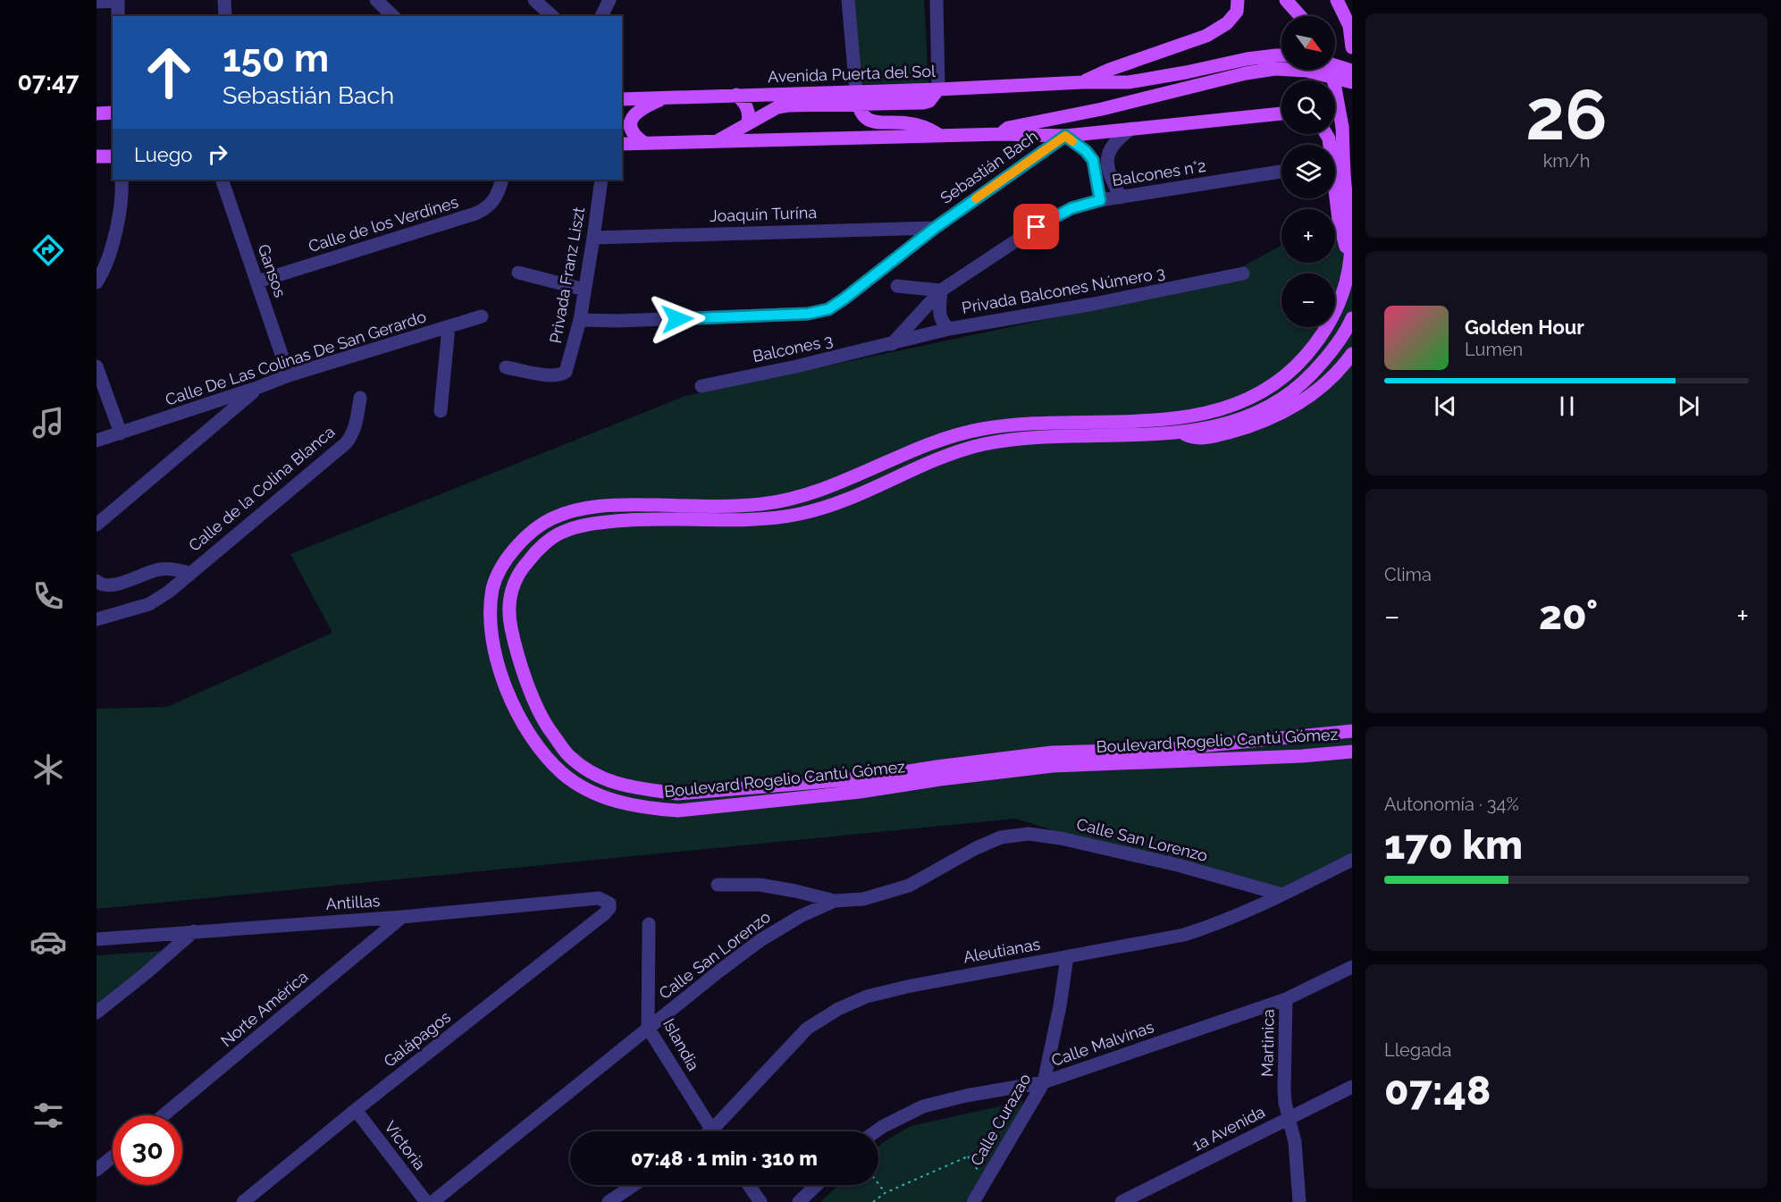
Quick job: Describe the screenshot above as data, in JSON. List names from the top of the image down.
{
  "streets": {
    "main road": ["Avenida Puerta del Sol", "Boulevard Rogelio Cantú Gómez"],
    "street": [
      "Sebastián Bach",
      "Balcones n°2",
      "Joaquín Turína",
      "Calle de los Verdines",
      "Gansos",
      "Privada Franz Liszt",
      "Privada Balcones Número 3",
      "Balcones 3",
      "Calle De Las Colinas De San Gerardo",
      "Calle de la Colina Blanca",
      "Calle San Lorenzo",
      "Antillas",
      "Aleutianas",
      "Norte América",
      "Galápagos",
      "Martinica",
      "Calle Malvinas",
      "Islandia",
      "Calle Curazao",
      "1a Avenida",
      "Victoria"
    ]
  },
  "crossings": [
    ["Sebastián Bach", "Joaquín Turína"],
    ["Sebastián Bach", "Privada Franz Liszt"],
    ["Balcones n°2", "Privada Balcones Número 3"],
    ["Balcones n°2", "Balcones 3"],
    ["Joaquín Turína", "Privada Franz Liszt"],
    ["Calle de los Verdines", "Gansos"],
    ["Gansos", "Calle De Las Colinas De San Gerardo"],
    ["Privada Balcones Número 3", "Balcones 3"],
    ["Calle San Lorenzo", "Aleutianas"],
    ["Calle San Lorenzo", "Islandia"],
    ["Antillas", "Norte América"],
    ["Antillas", "Galápagos"],
    ["Aleutianas", "Calle Curazao"],
    ["Galápagos", "Victoria"],
    ["Martinica", "Calle Malvinas"],
    ["Martinica", "1a Avenida"],
    ["Calle Malvinas", "Calle Curazao"]
  ],
  "north": "bottom right",
  "page": {
    "tabs": "07:47",
    "tile": [
      ["26", "km/h"],
      "Clima",
      ["Autonomía · 34%", "170 km"],
      ["Llegada", "07:48"]
    ],
    "map_buttons": ["+", "−"],
    "turn": ["150 m", "Sebastián Bach"],
    "then": "Luego",
    "song": ["Golden Hour", "Lumen"],
    "heat": ["−", "20°", "+"],
    "limit": "30",
    "trip": "07:48 · 1 min · 310 m"
  }
}
